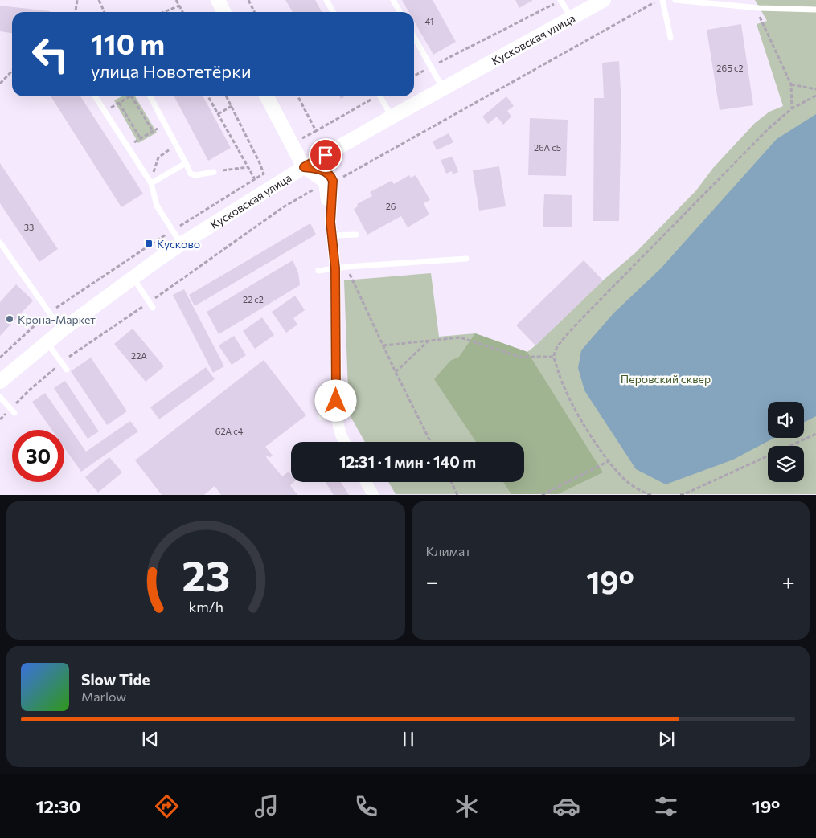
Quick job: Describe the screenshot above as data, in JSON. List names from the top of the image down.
{
  "streets": {
    "street": ["Кусковская улица"]
  },
  "parks": ["Перовский сквер"],
  "places": {
    "transit": ["Кусково"],
    "other": ["Крона-Маркет"]
  },
  "house_numbers": [
    "41",
    "26Б с2",
    "26А с5",
    "26",
    "33",
    "22 с2",
    "22А",
    "62А с4"
  ],
  "page": {
    "turn": ["110 m", "улица Новотетёрки"],
    "limit": "30",
    "trip": "12:31 · 1 мин · 140 m",
    "tile": "Климат",
    "heat": ["−", "19°", "+"],
    "song": ["Slow Tide", "Marlow"],
    "tabs": ["12:30", "19°"],
    "gauge": ["23", "km/h"]
  }
}
